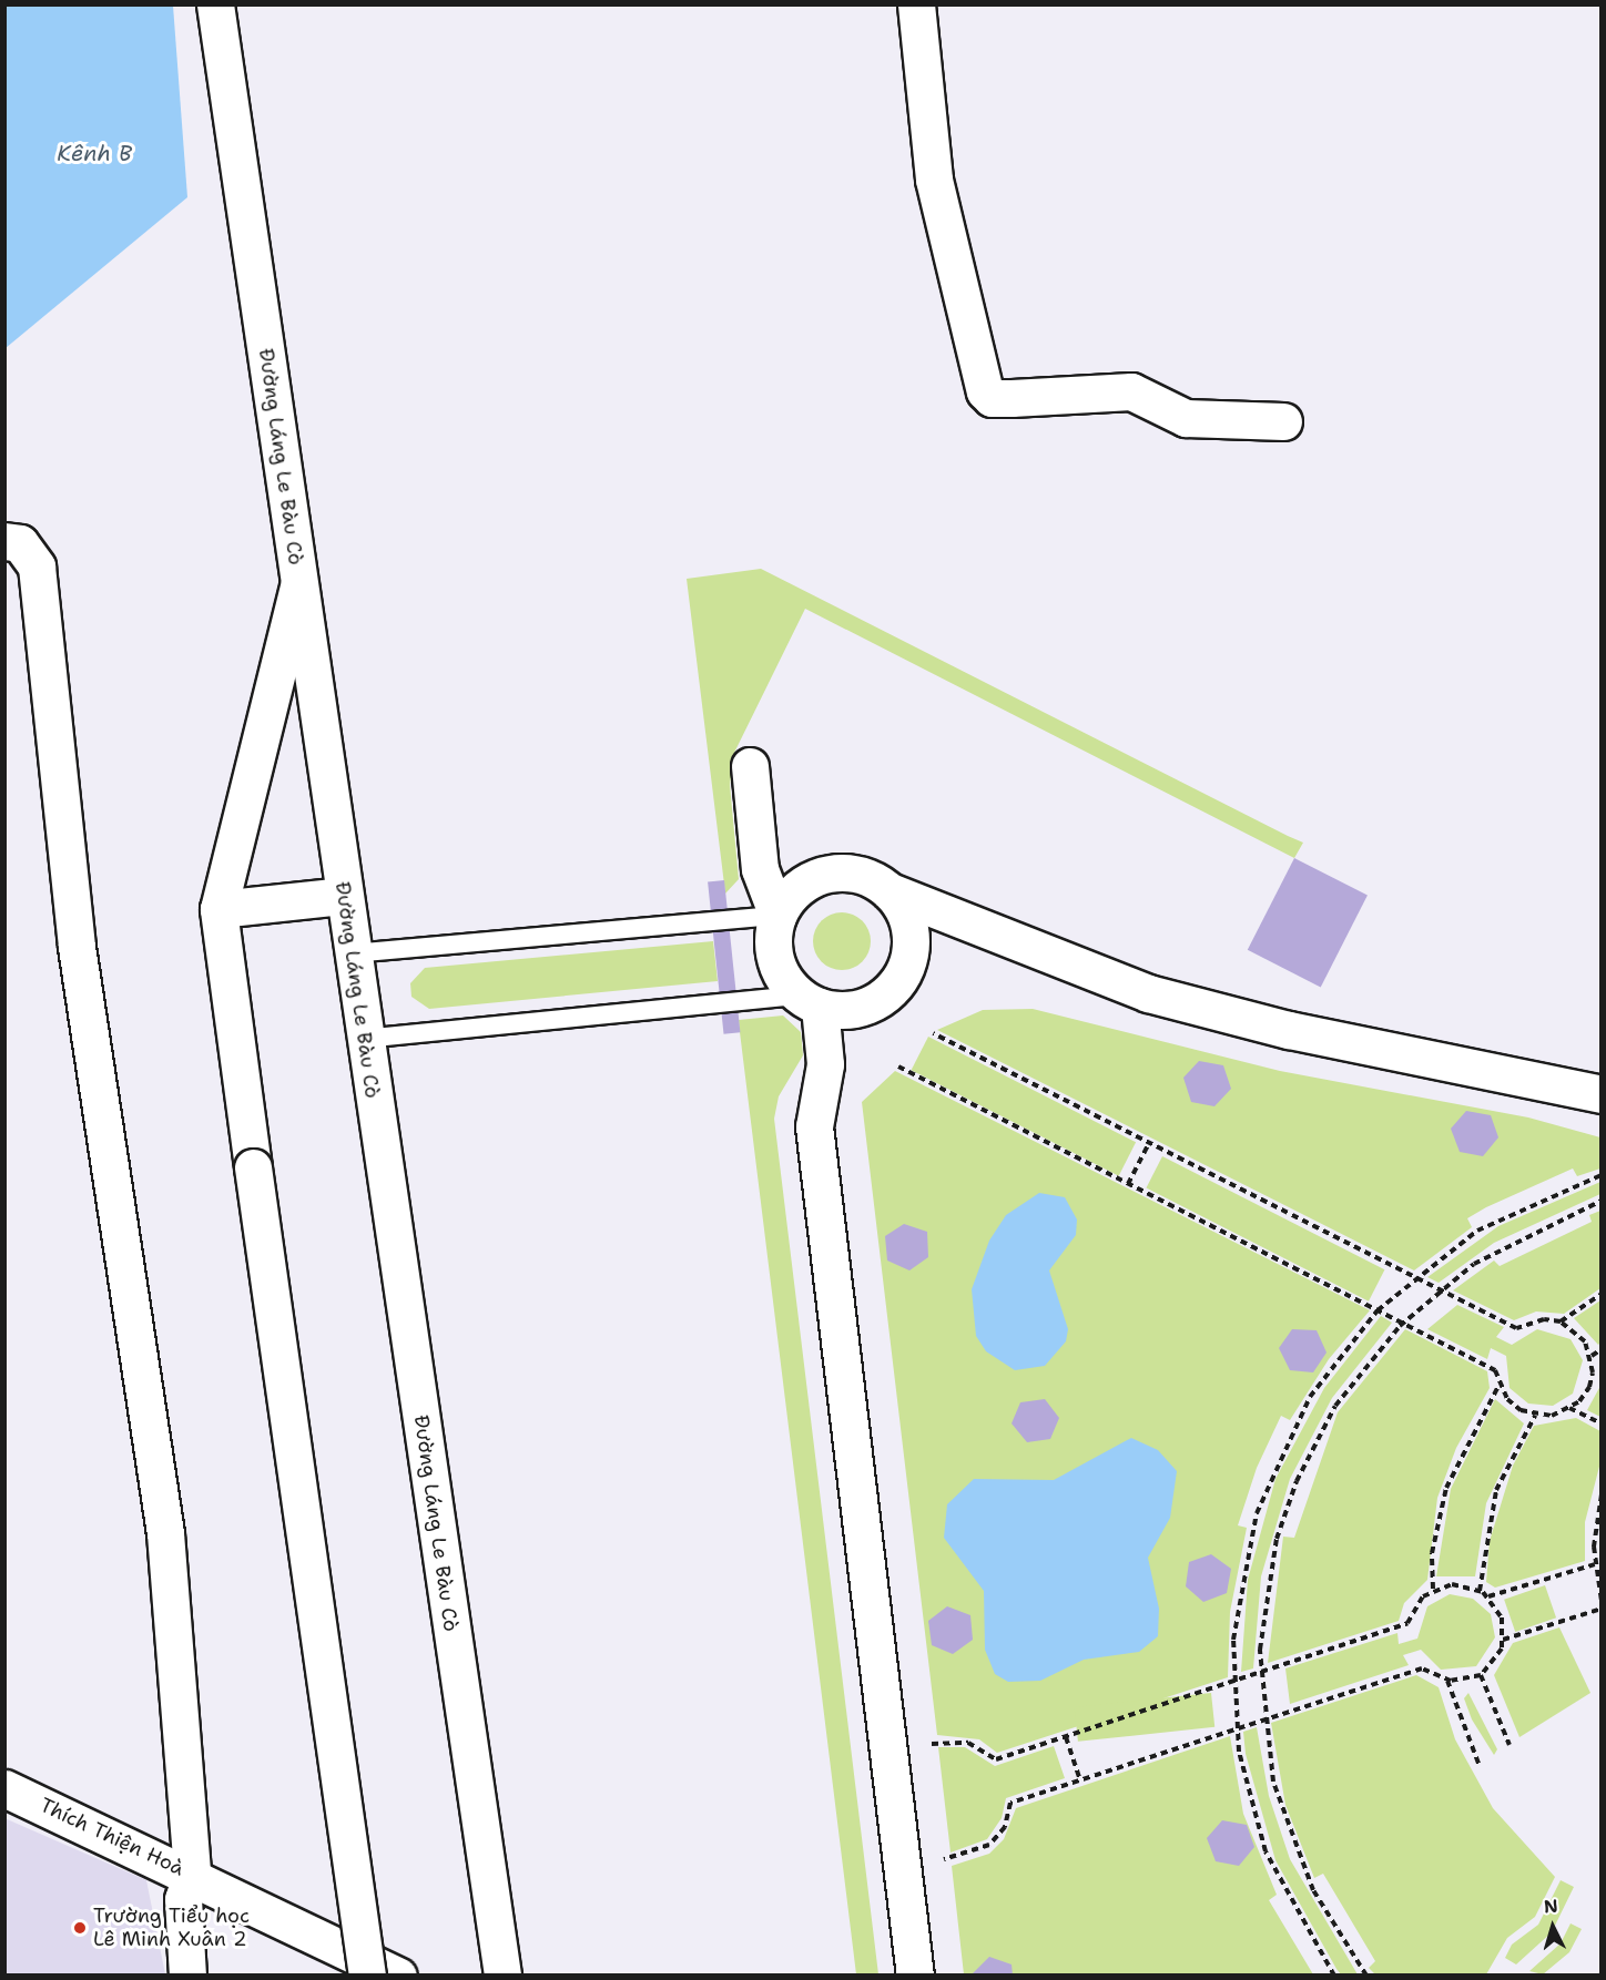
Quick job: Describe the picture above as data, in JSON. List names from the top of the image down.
{
  "streets": {
    "street": ["Đường Láng Le Bàu Cò", "Thích Thiện Hoà"]
  },
  "water": ["Kênh B"],
  "places": ["Trường Tiểu học Lê Minh Xuân 2"],
  "north": "top"
}
